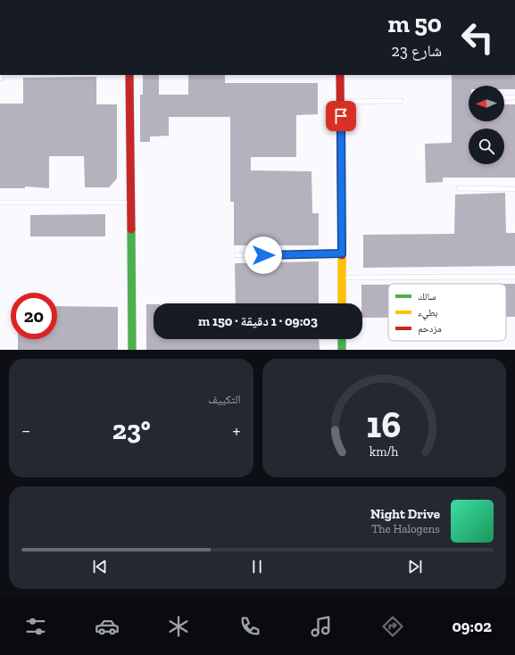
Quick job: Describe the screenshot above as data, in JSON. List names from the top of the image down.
{
  "legend": ["سالك", "بطيء", "مزدحم"],
  "north": "left",
  "page": {
    "turn": ["50 m", "شارع 23"],
    "limit": "20",
    "trip": "09:03 · 1 دقيقة · 150 m",
    "tile": "التكييف",
    "heat": ["−", "23°", "+"],
    "song": ["Night Drive", "The Halogens"],
    "tabs": "09:02",
    "gauge": ["16", "km/h"]
  }
}
